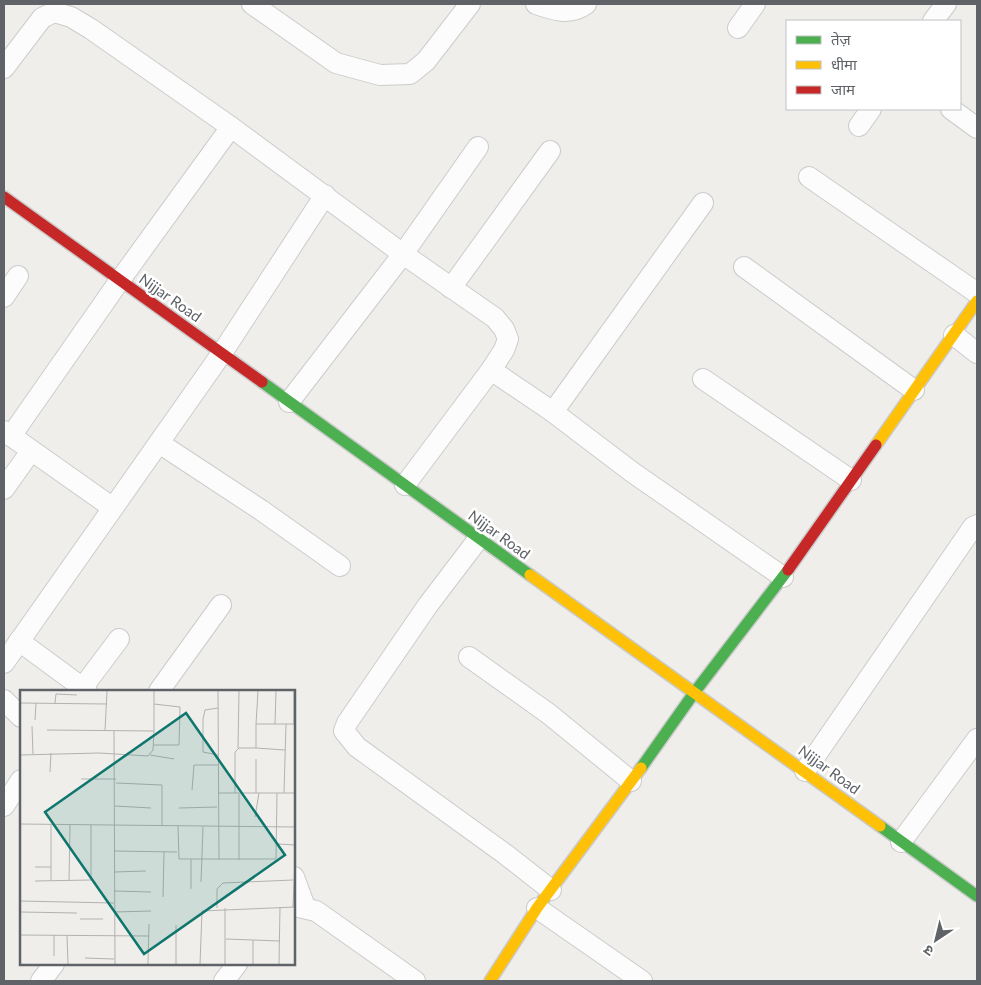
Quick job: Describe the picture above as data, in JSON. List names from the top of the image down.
{
  "streets": {
    "street": ["Nijjar Road"]
  },
  "legend": ["तेज़", "धीमा", "जाम"],
  "north": "bottom left"
}
